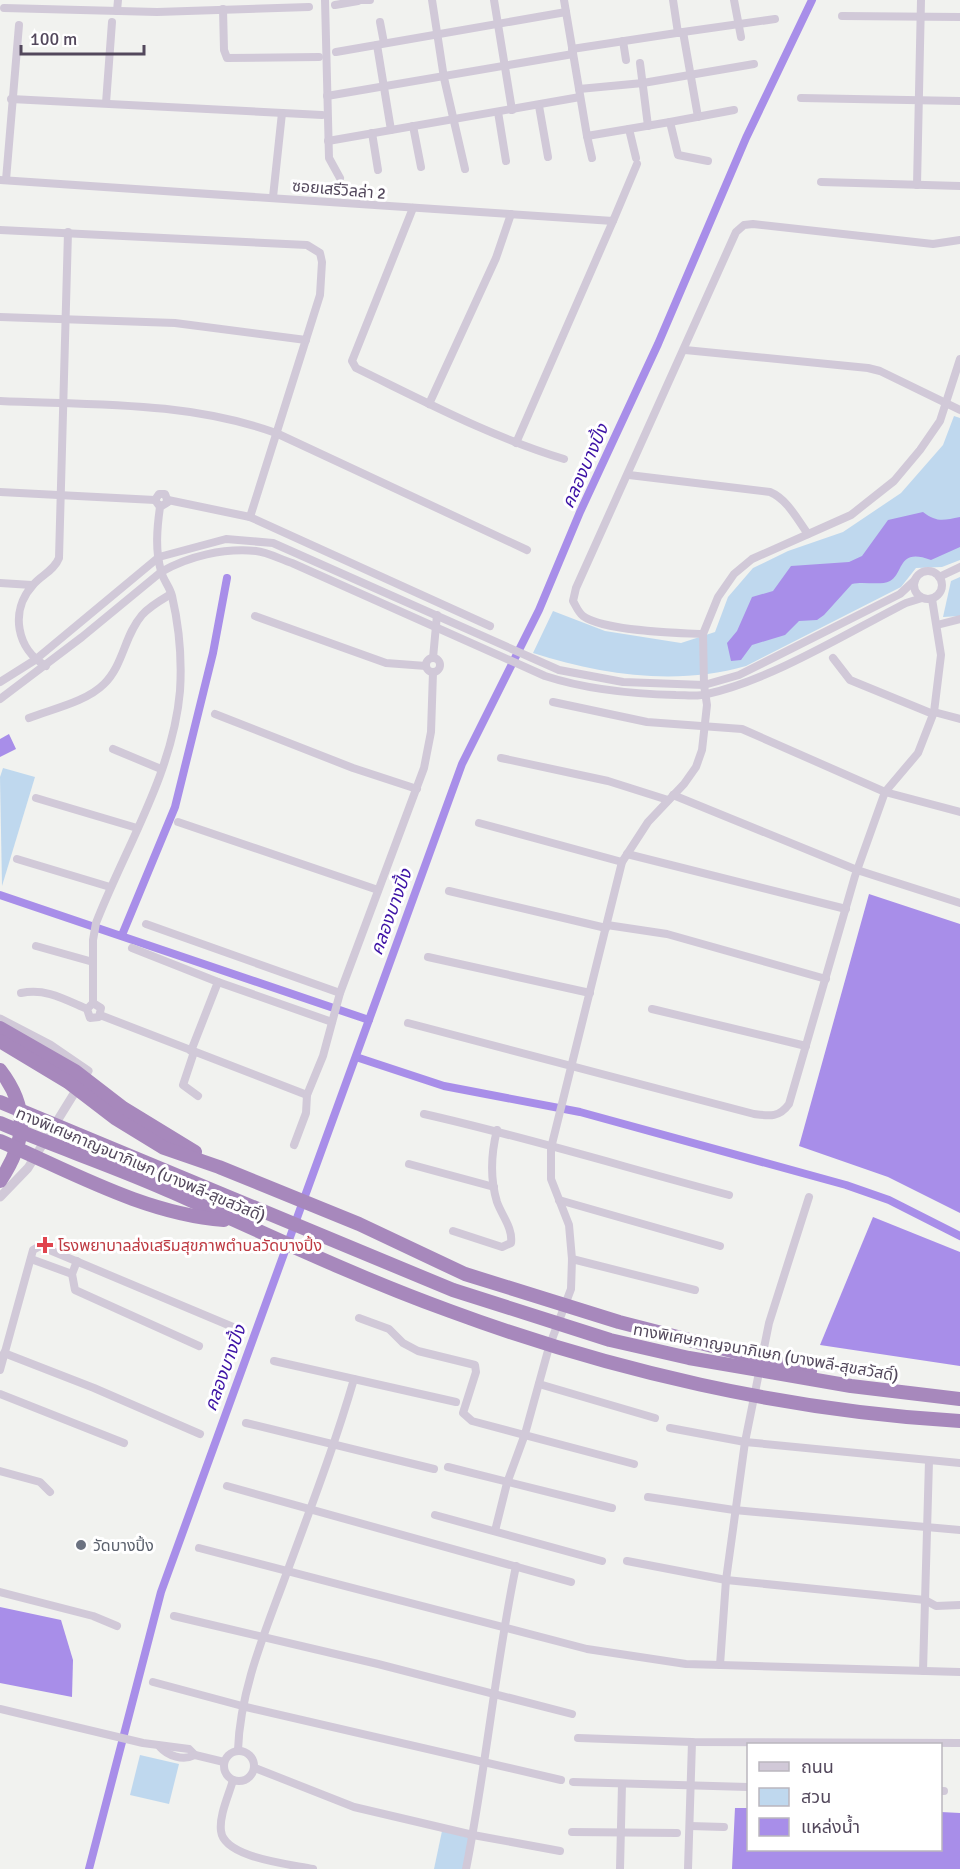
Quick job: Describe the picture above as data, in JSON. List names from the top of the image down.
{
  "streets": {
    "highway": ["ทางพิเศษกาญจนาภิเษก (บางพลี-สุขสวัสดิ์)"],
    "street": ["ซอยเสรีวิลล่า 2"]
  },
  "water": ["คลองบางปิ้ง"],
  "places": {
    "health": ["โรงพยาบาลส่งเสริมสุขภาพตำบลวัดบางปิ้ง"],
    "other": ["วัดบางปิ้ง"]
  },
  "legend": ["ถนน", "สวน", "แหล่งน้ำ"],
  "scale_bar": "100 m"
}
